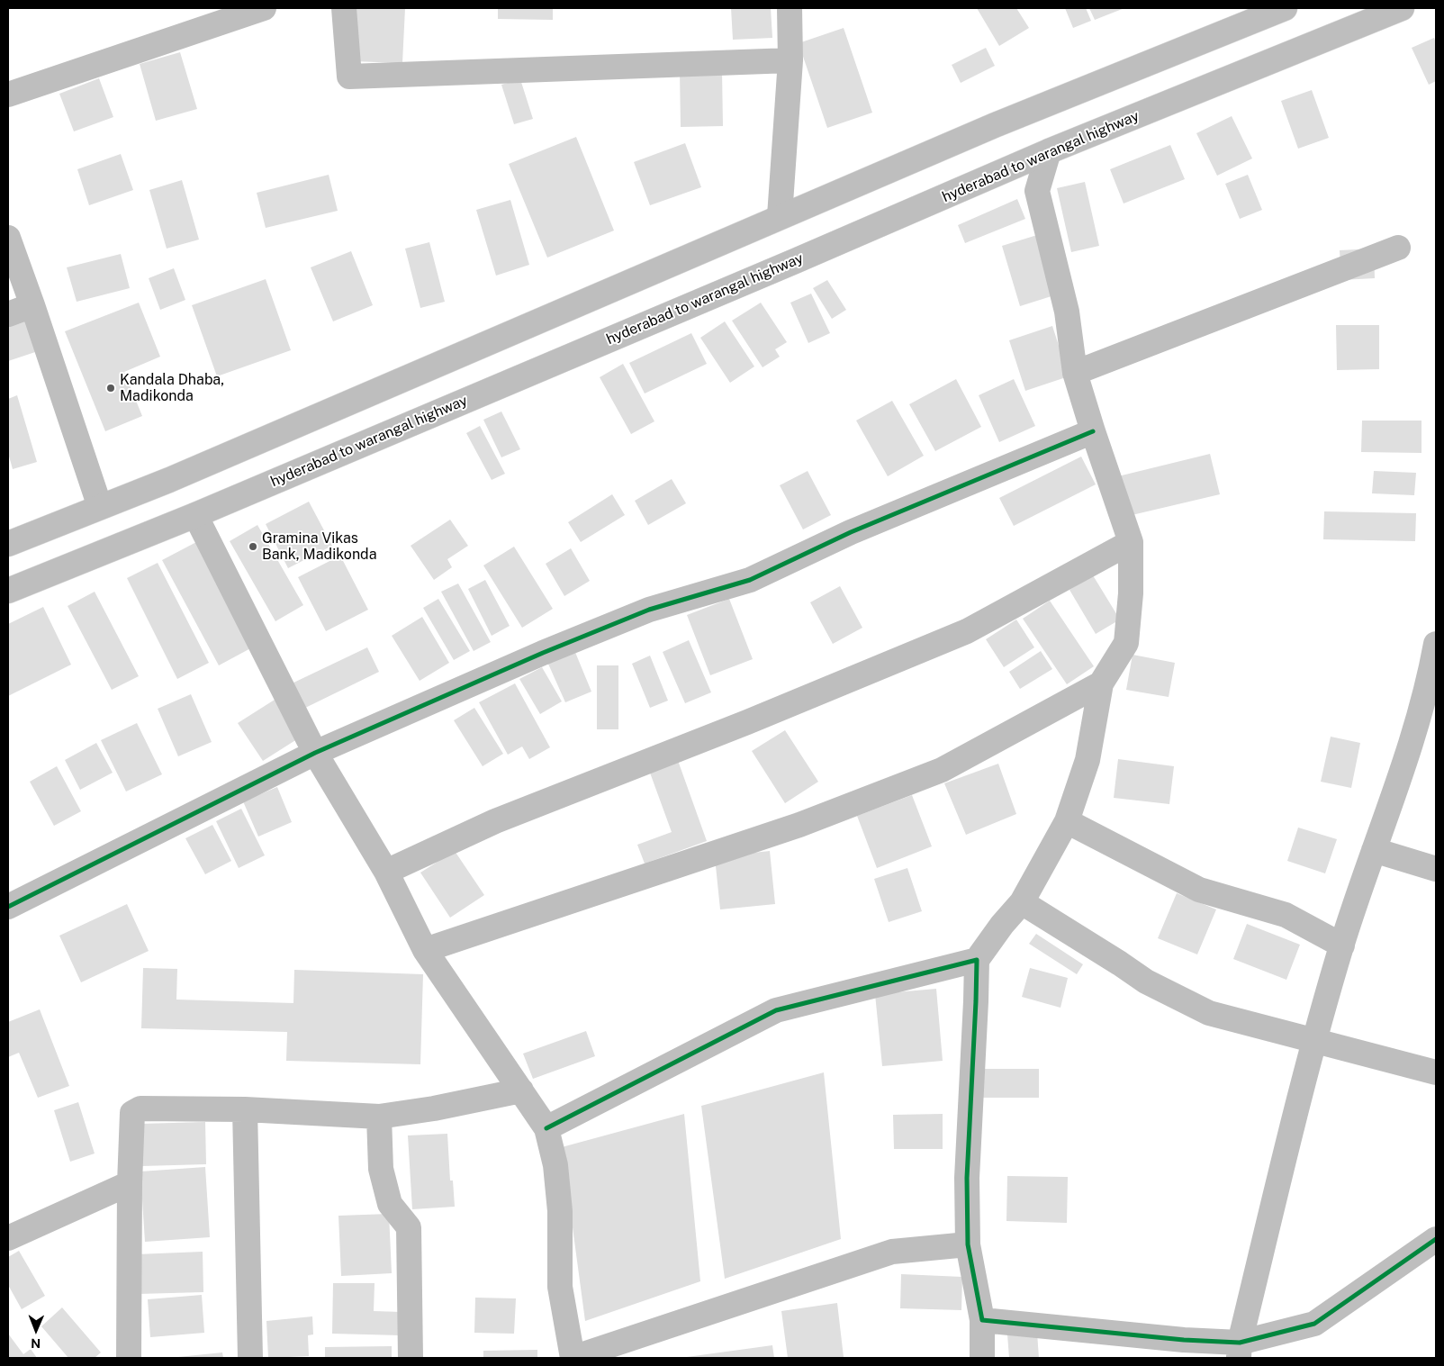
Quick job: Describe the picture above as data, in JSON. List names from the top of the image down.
{
  "streets": {
    "street": ["hyderabad to warangal highway"]
  },
  "places": ["Kandala Dhaba, Madikonda", "Gramina Vikas Bank, Madikonda"],
  "north": "bottom"
}
